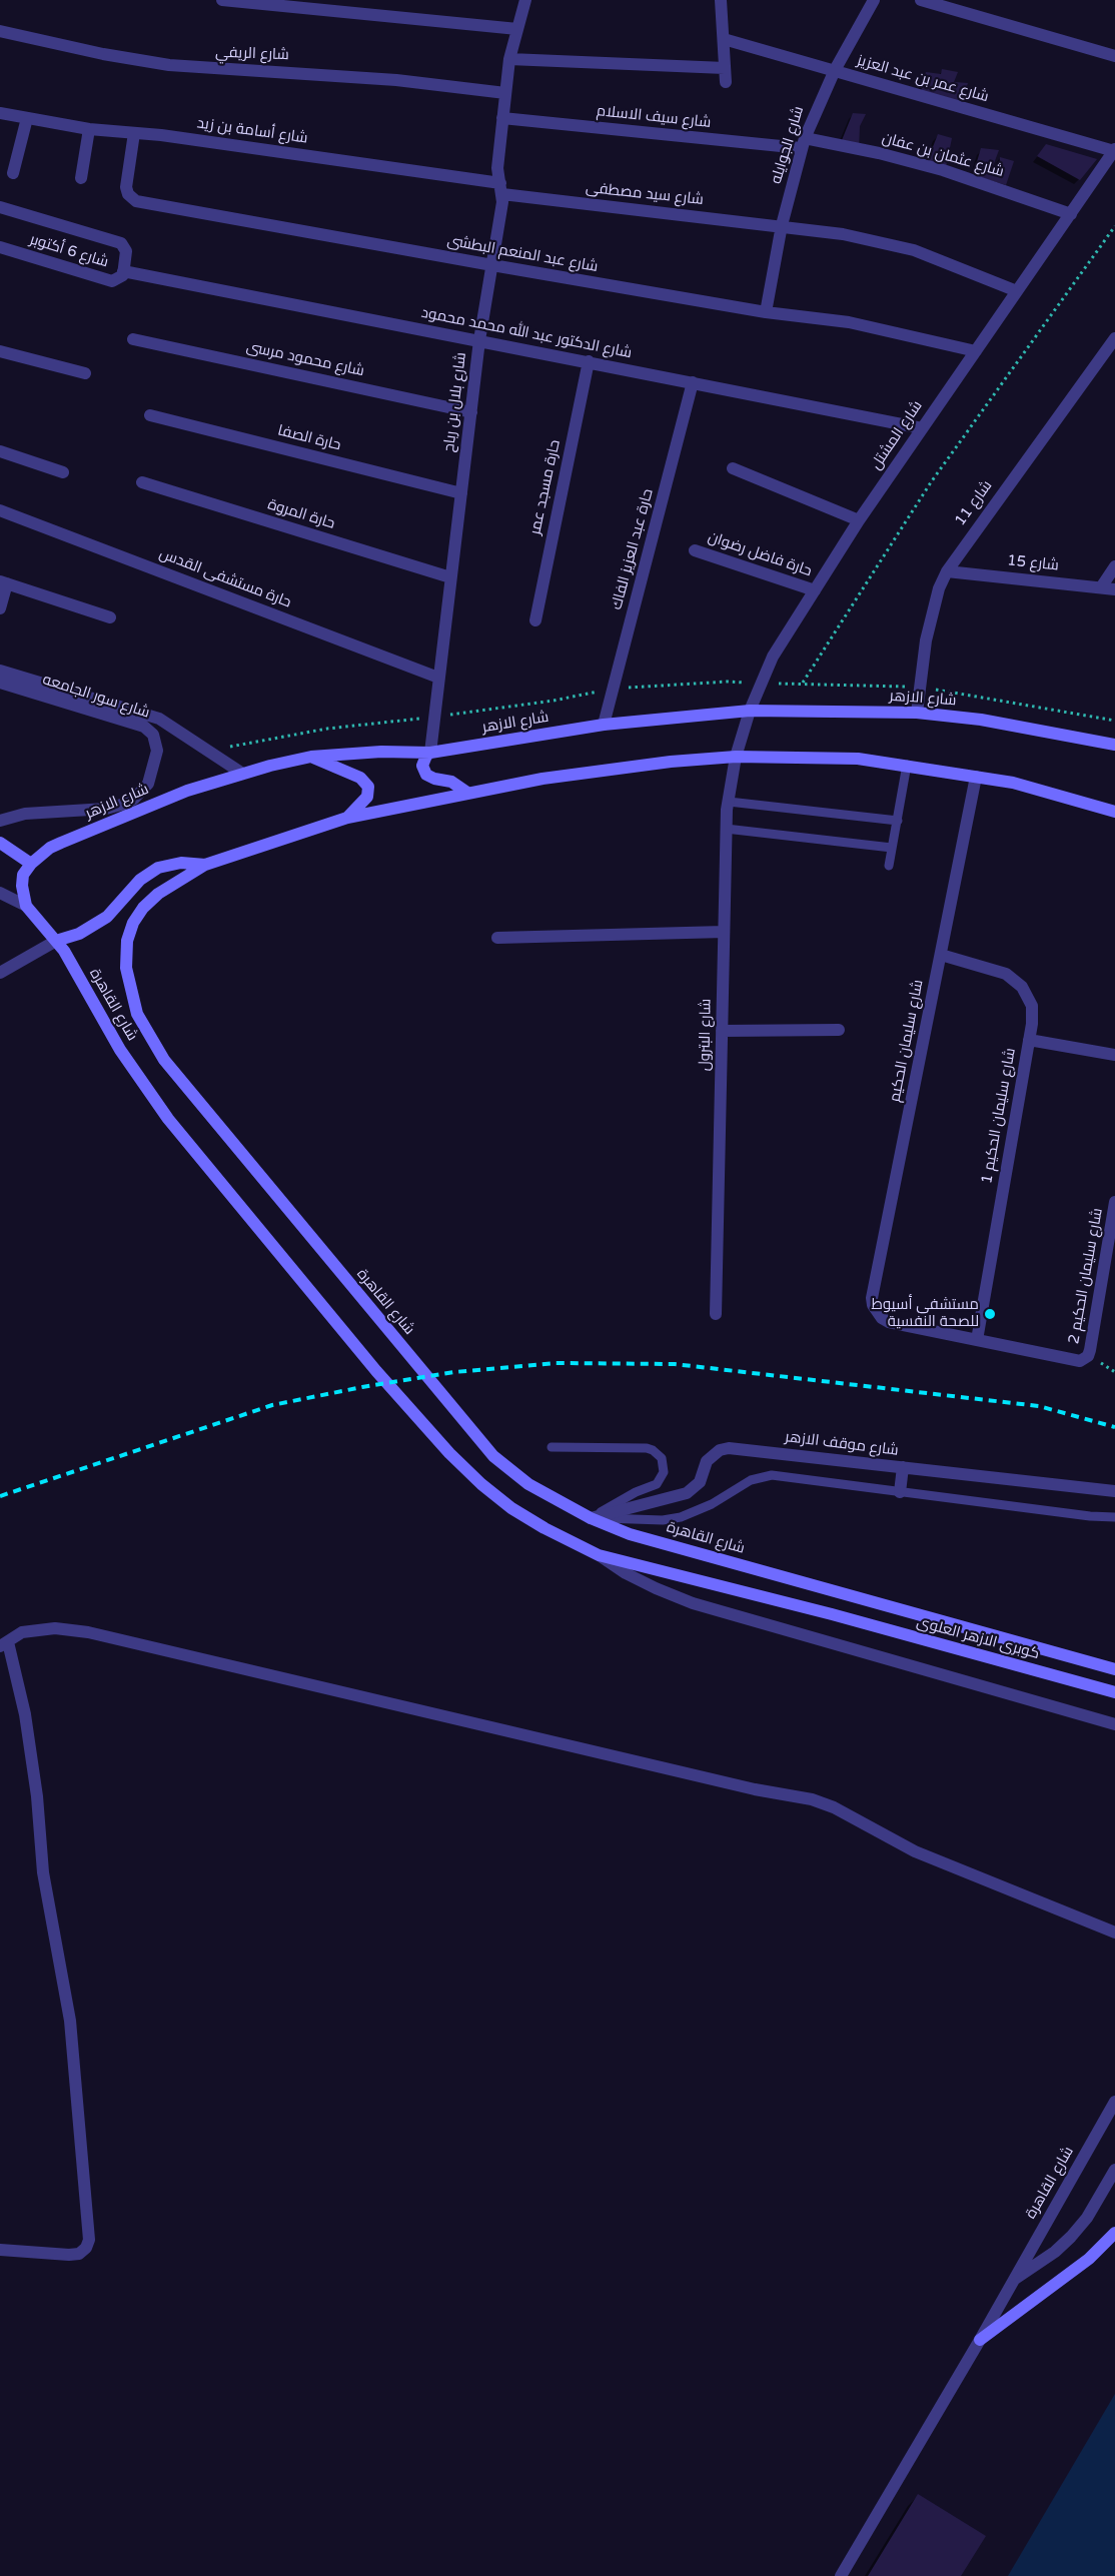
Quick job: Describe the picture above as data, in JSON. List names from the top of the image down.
{
  "streets": {
    "main road": ["شارع الازهر", "شارع القاهرة", "كوبرى الازهر العلوى"],
    "street": [
      "شارع الريفي",
      "شارع عمر بن عبد العزيز",
      "شارع سيف الاسلام",
      "شارع أسامة بن زيد",
      "شارع الجوايله",
      "شارع عثمان بن عفان",
      "شارع سيد مصطفى",
      "شارع 6 أكتوبر",
      "شارع عبد المنعم البطشى",
      "شارع الدكتور عبد الله محمد محمود",
      "شارع محمود مرسى",
      "شارع بلال بن رباح",
      "شارع المشتل",
      "حارة الصفا",
      "حارة مسجد عمر",
      "شارع 11",
      "حارة المروة",
      "حارة عبد العزيز الفاك",
      "حارة فاضل رضوان",
      "شارع 15",
      "حارة مستشفى القدس",
      "شارع سور الجامعه",
      "شارع البترول",
      "شارع سليمان الحكيم",
      "شارع سليمان الحكيم 1",
      "شارع سليمان الحكيم 2",
      "شارع موقف الازهر"
    ]
  },
  "crossings": [
    ["شارع الريفي", "شارع بلال بن رباح"],
    ["شارع عمر بن عبد العزيز", "شارع الجوايله"],
    ["شارع عمر بن عبد العزيز", "شارع المشتل"],
    ["شارع سيف الاسلام", "شارع الجوايله"],
    ["شارع سيف الاسلام", "شارع عثمان بن عفان"],
    ["شارع سيف الاسلام", "شارع بلال بن رباح"],
    ["شارع أسامة بن زيد", "شارع سيد مصطفى"],
    ["شارع أسامة بن زيد", "شارع عبد المنعم البطشى"],
    ["شارع أسامة بن زيد", "شارع بلال بن رباح"],
    ["شارع الجوايله", "شارع عثمان بن عفان"],
    ["شارع الجوايله", "شارع سيد مصطفى"],
    ["شارع الجوايله", "شارع عبد المنعم البطشى"],
    ["شارع عثمان بن عفان", "شارع المشتل"],
    ["شارع سيد مصطفى", "شارع بلال بن رباح"],
    ["شارع سيد مصطفى", "شارع المشتل"],
    ["شارع 6 أكتوبر", "شارع الدكتور عبد الله محمد محمود"],
    ["شارع عبد المنعم البطشى", "شارع بلال بن رباح"],
    ["شارع عبد المنعم البطشى", "شارع المشتل"],
    ["شارع الدكتور عبد الله محمد محمود", "شارع بلال بن رباح"],
    ["شارع الدكتور عبد الله محمد محمود", "شارع المشتل"],
    ["شارع الدكتور عبد الله محمد محمود", "حارة مسجد عمر"],
    ["شارع الدكتور عبد الله محمد محمود", "حارة عبد العزيز الفاك"],
    ["شارع محمود مرسى", "شارع بلال بن رباح"],
    ["شارع بلال بن رباح", "حارة الصفا"],
    ["شارع بلال بن رباح", "حارة المروة"],
    ["شارع بلال بن رباح", "حارة مستشفى القدس"],
    ["شارع بلال بن رباح", "شارع الازهر"],
    ["شارع المشتل", "حارة فاضل رضوان"],
    ["شارع المشتل", "شارع الازهر"],
    ["شارع المشتل", "شارع البترول"],
    ["شارع 11", "شارع 15"],
    ["شارع 11", "شارع الازهر"],
    ["حارة عبد العزيز الفاك", "شارع الازهر"],
    ["شارع سور الجامعه", "شارع الازهر"],
    ["شارع القاهرة", "شارع موقف الازهر"],
    ["شارع القاهرة", "كوبرى الازهر العلوى"],
    ["شارع سليمان الحكيم", "شارع سليمان الحكيم 1"],
    ["شارع سليمان الحكيم", "شارع سليمان الحكيم 2"],
    ["شارع سليمان الحكيم 1", "شارع سليمان الحكيم 2"]
  ],
  "places": ["مستشفى أسيوط للصحة النفسية"]
}
